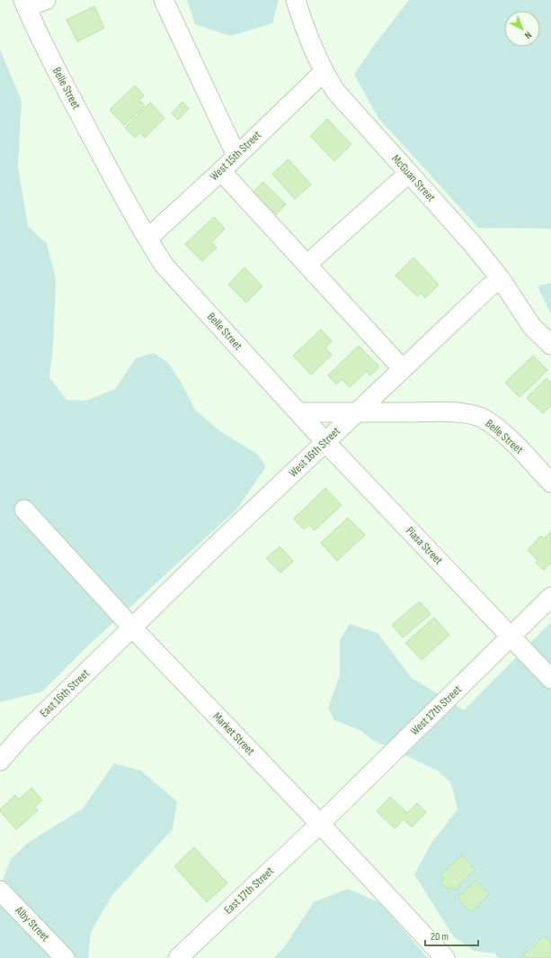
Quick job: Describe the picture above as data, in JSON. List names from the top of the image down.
{
  "streets": {
    "street": [
      "Belle Street",
      "West 15th Street",
      "McGuan Street",
      "West 16th Street",
      "Piasa Street",
      "East 16th Street",
      "West 17th Street",
      "Market Street",
      "East 17th Street",
      "Alby Street"
    ]
  },
  "crossings": [
    ["Belle Street", "West 15th Street"],
    ["Belle Street", "West 16th Street"],
    ["Belle Street", "Piasa Street"],
    ["West 15th Street", "McGuan Street"],
    ["McGuan Street", "West 16th Street"],
    ["West 16th Street", "Piasa Street"],
    ["West 16th Street", "East 16th Street"],
    ["West 16th Street", "Market Street"],
    ["Piasa Street", "West 17th Street"],
    ["East 16th Street", "Market Street"],
    ["West 17th Street", "Market Street"],
    ["West 17th Street", "East 17th Street"],
    ["Market Street", "East 17th Street"]
  ],
  "scale_bar": "20 m",
  "north": "bottom right"
}
